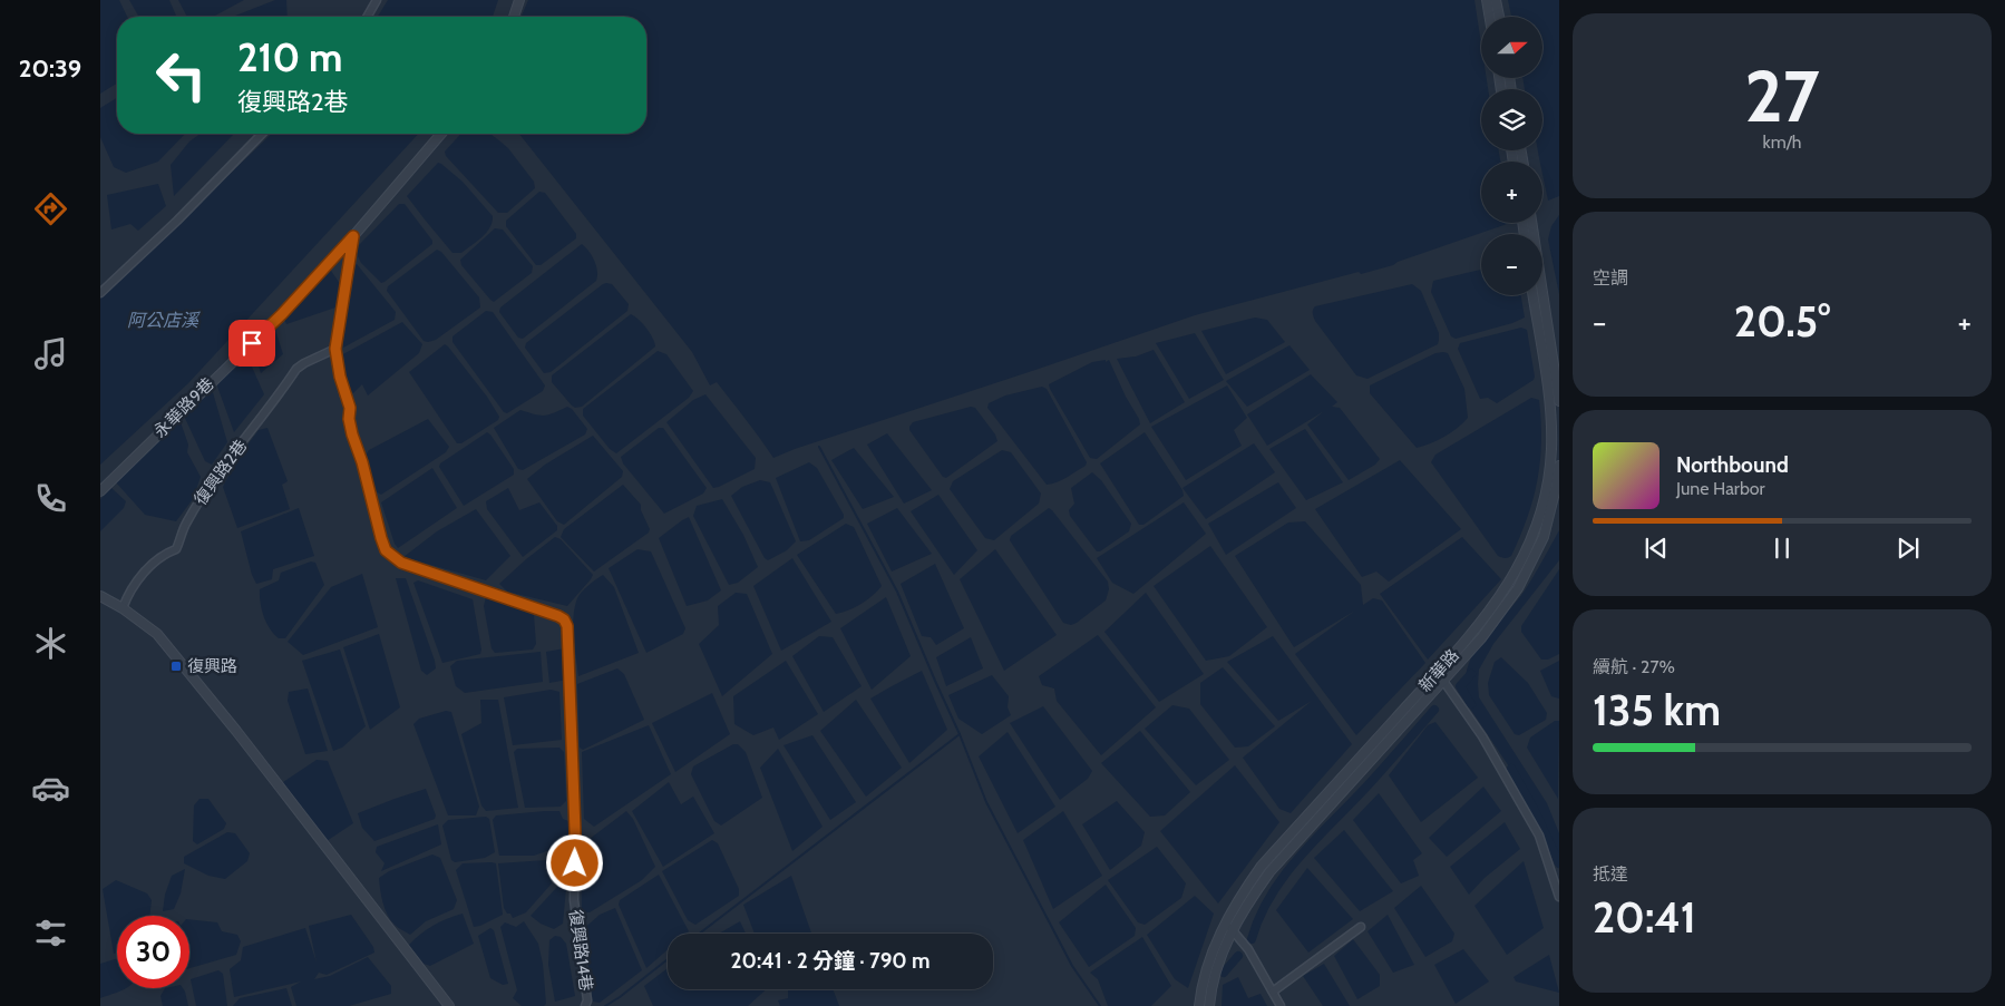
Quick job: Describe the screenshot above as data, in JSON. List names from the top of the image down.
{
  "streets": {
    "street": [
      "永華路9巷",
      "復興路2巷",
      "新華路",
      "復興路14巷"
    ]
  },
  "crossings": [
    ["復興路2巷", "復興路14巷"]
  ],
  "water": ["阿公店溪"],
  "places": {
    "transit": ["復興路"]
  },
  "north": "right",
  "page": {
    "tabs": "20:39",
    "tile": [
      ["27", "km/h"],
      "空調",
      ["續航 · 27%", "135 km"],
      ["抵達", "20:41"]
    ],
    "map_buttons": ["+", "−"],
    "turn": ["210 m", "復興路2巷"],
    "heat": ["−", "20.5°", "+"],
    "song": ["Northbound", "June Harbor"],
    "limit": "30",
    "trip": "20:41 · 2 分鐘 · 790 m"
  }
}
